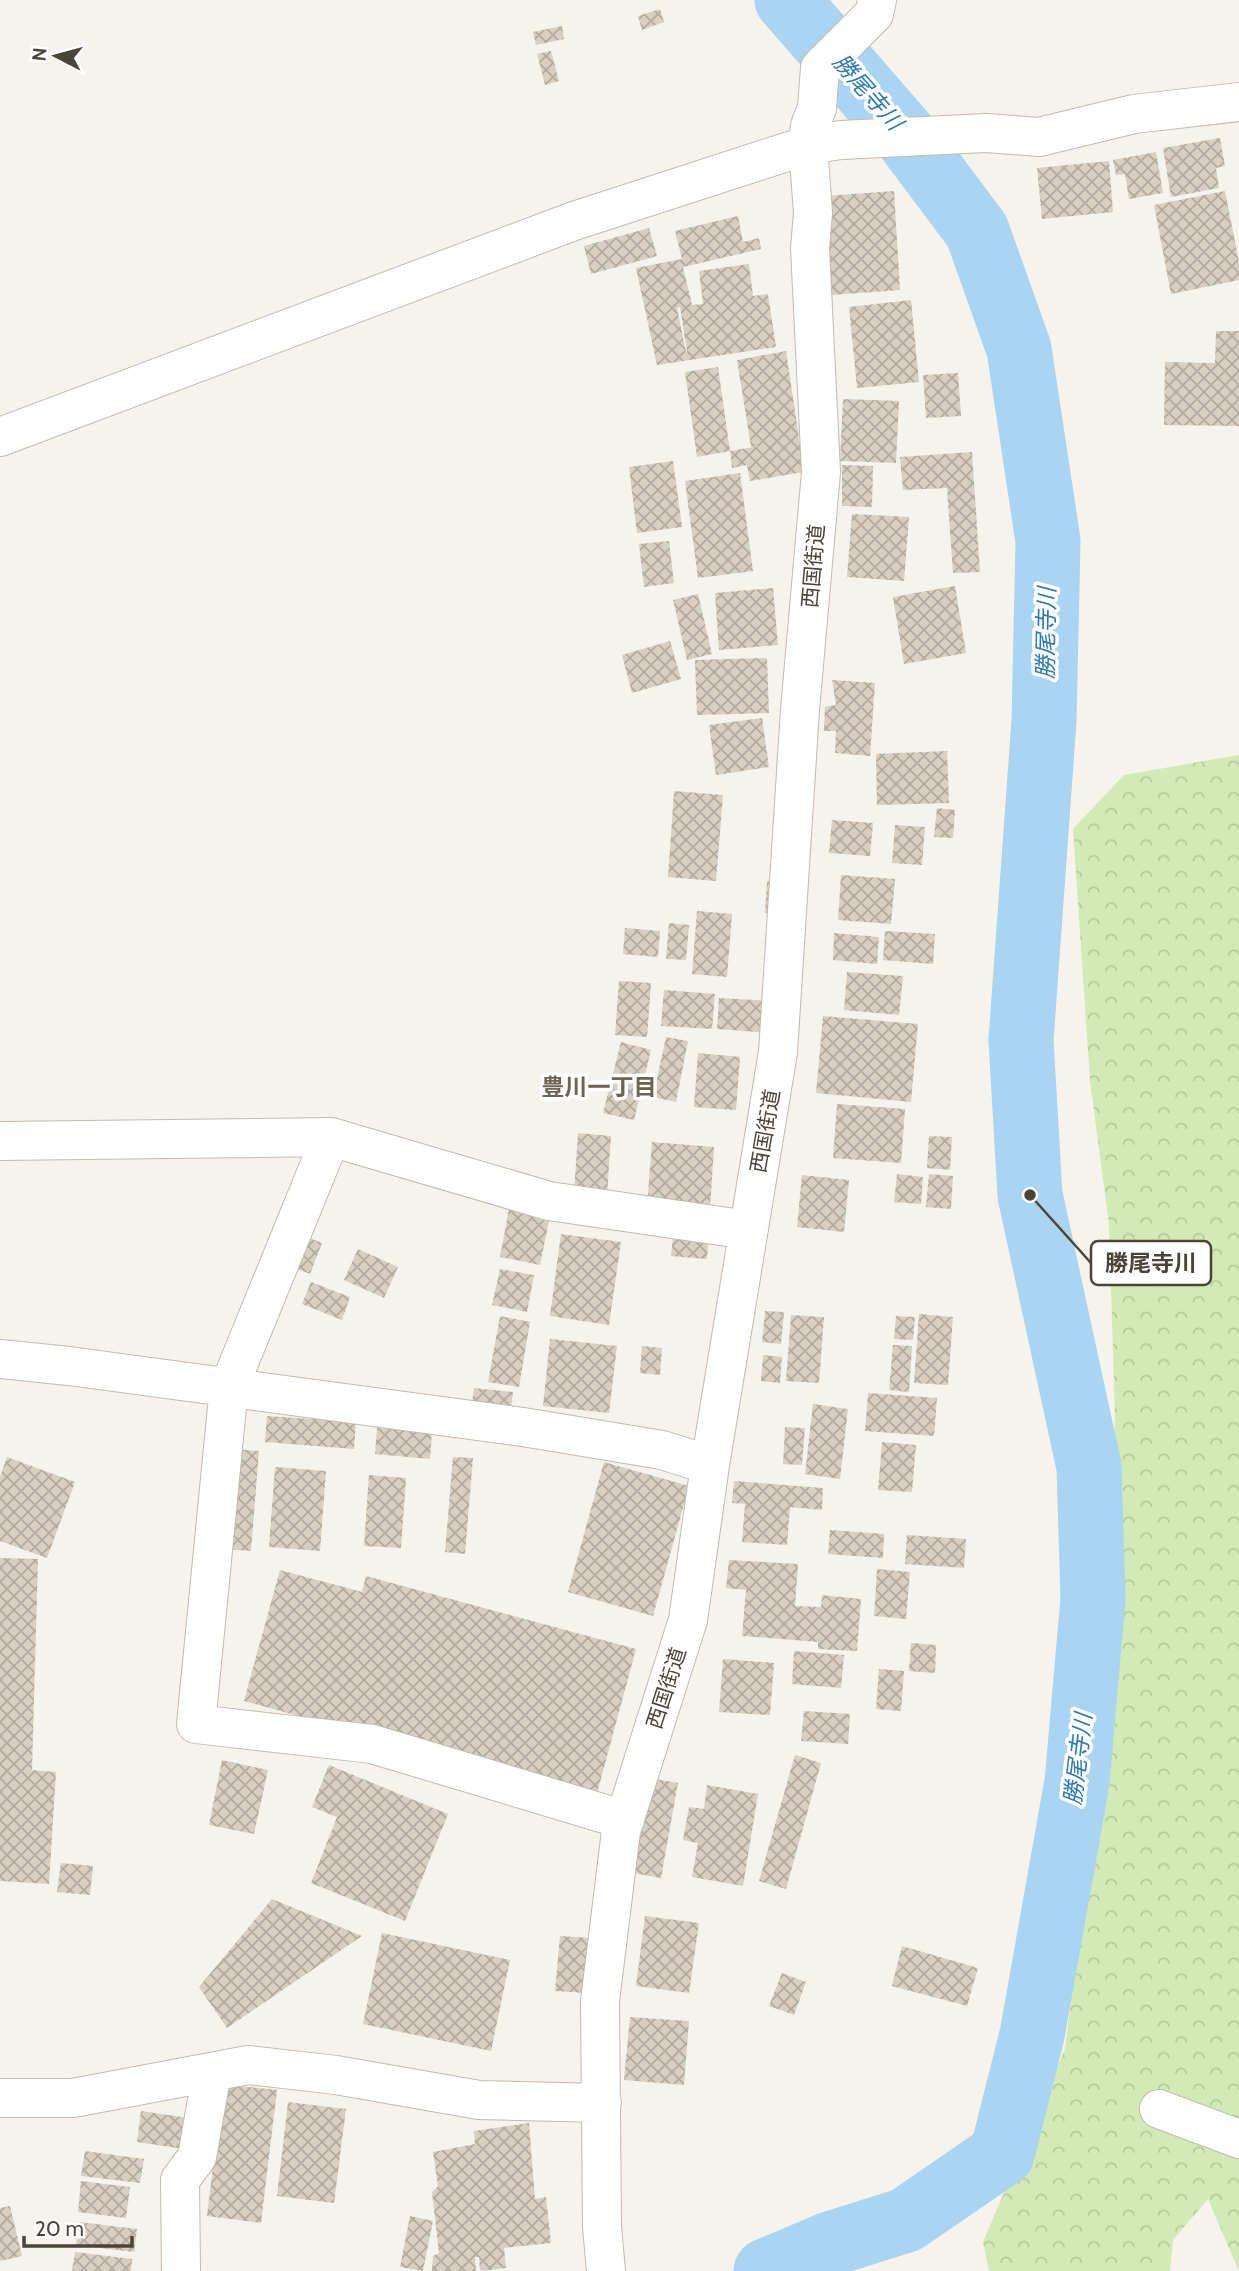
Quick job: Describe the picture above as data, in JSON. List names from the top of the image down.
{
  "streets": {
    "street": ["西国街道"]
  },
  "districts": ["豊川一丁目"],
  "water": ["勝尾寺川"],
  "places": ["勝尾寺川"],
  "scale_bar": "20 m",
  "north": "left"
}
